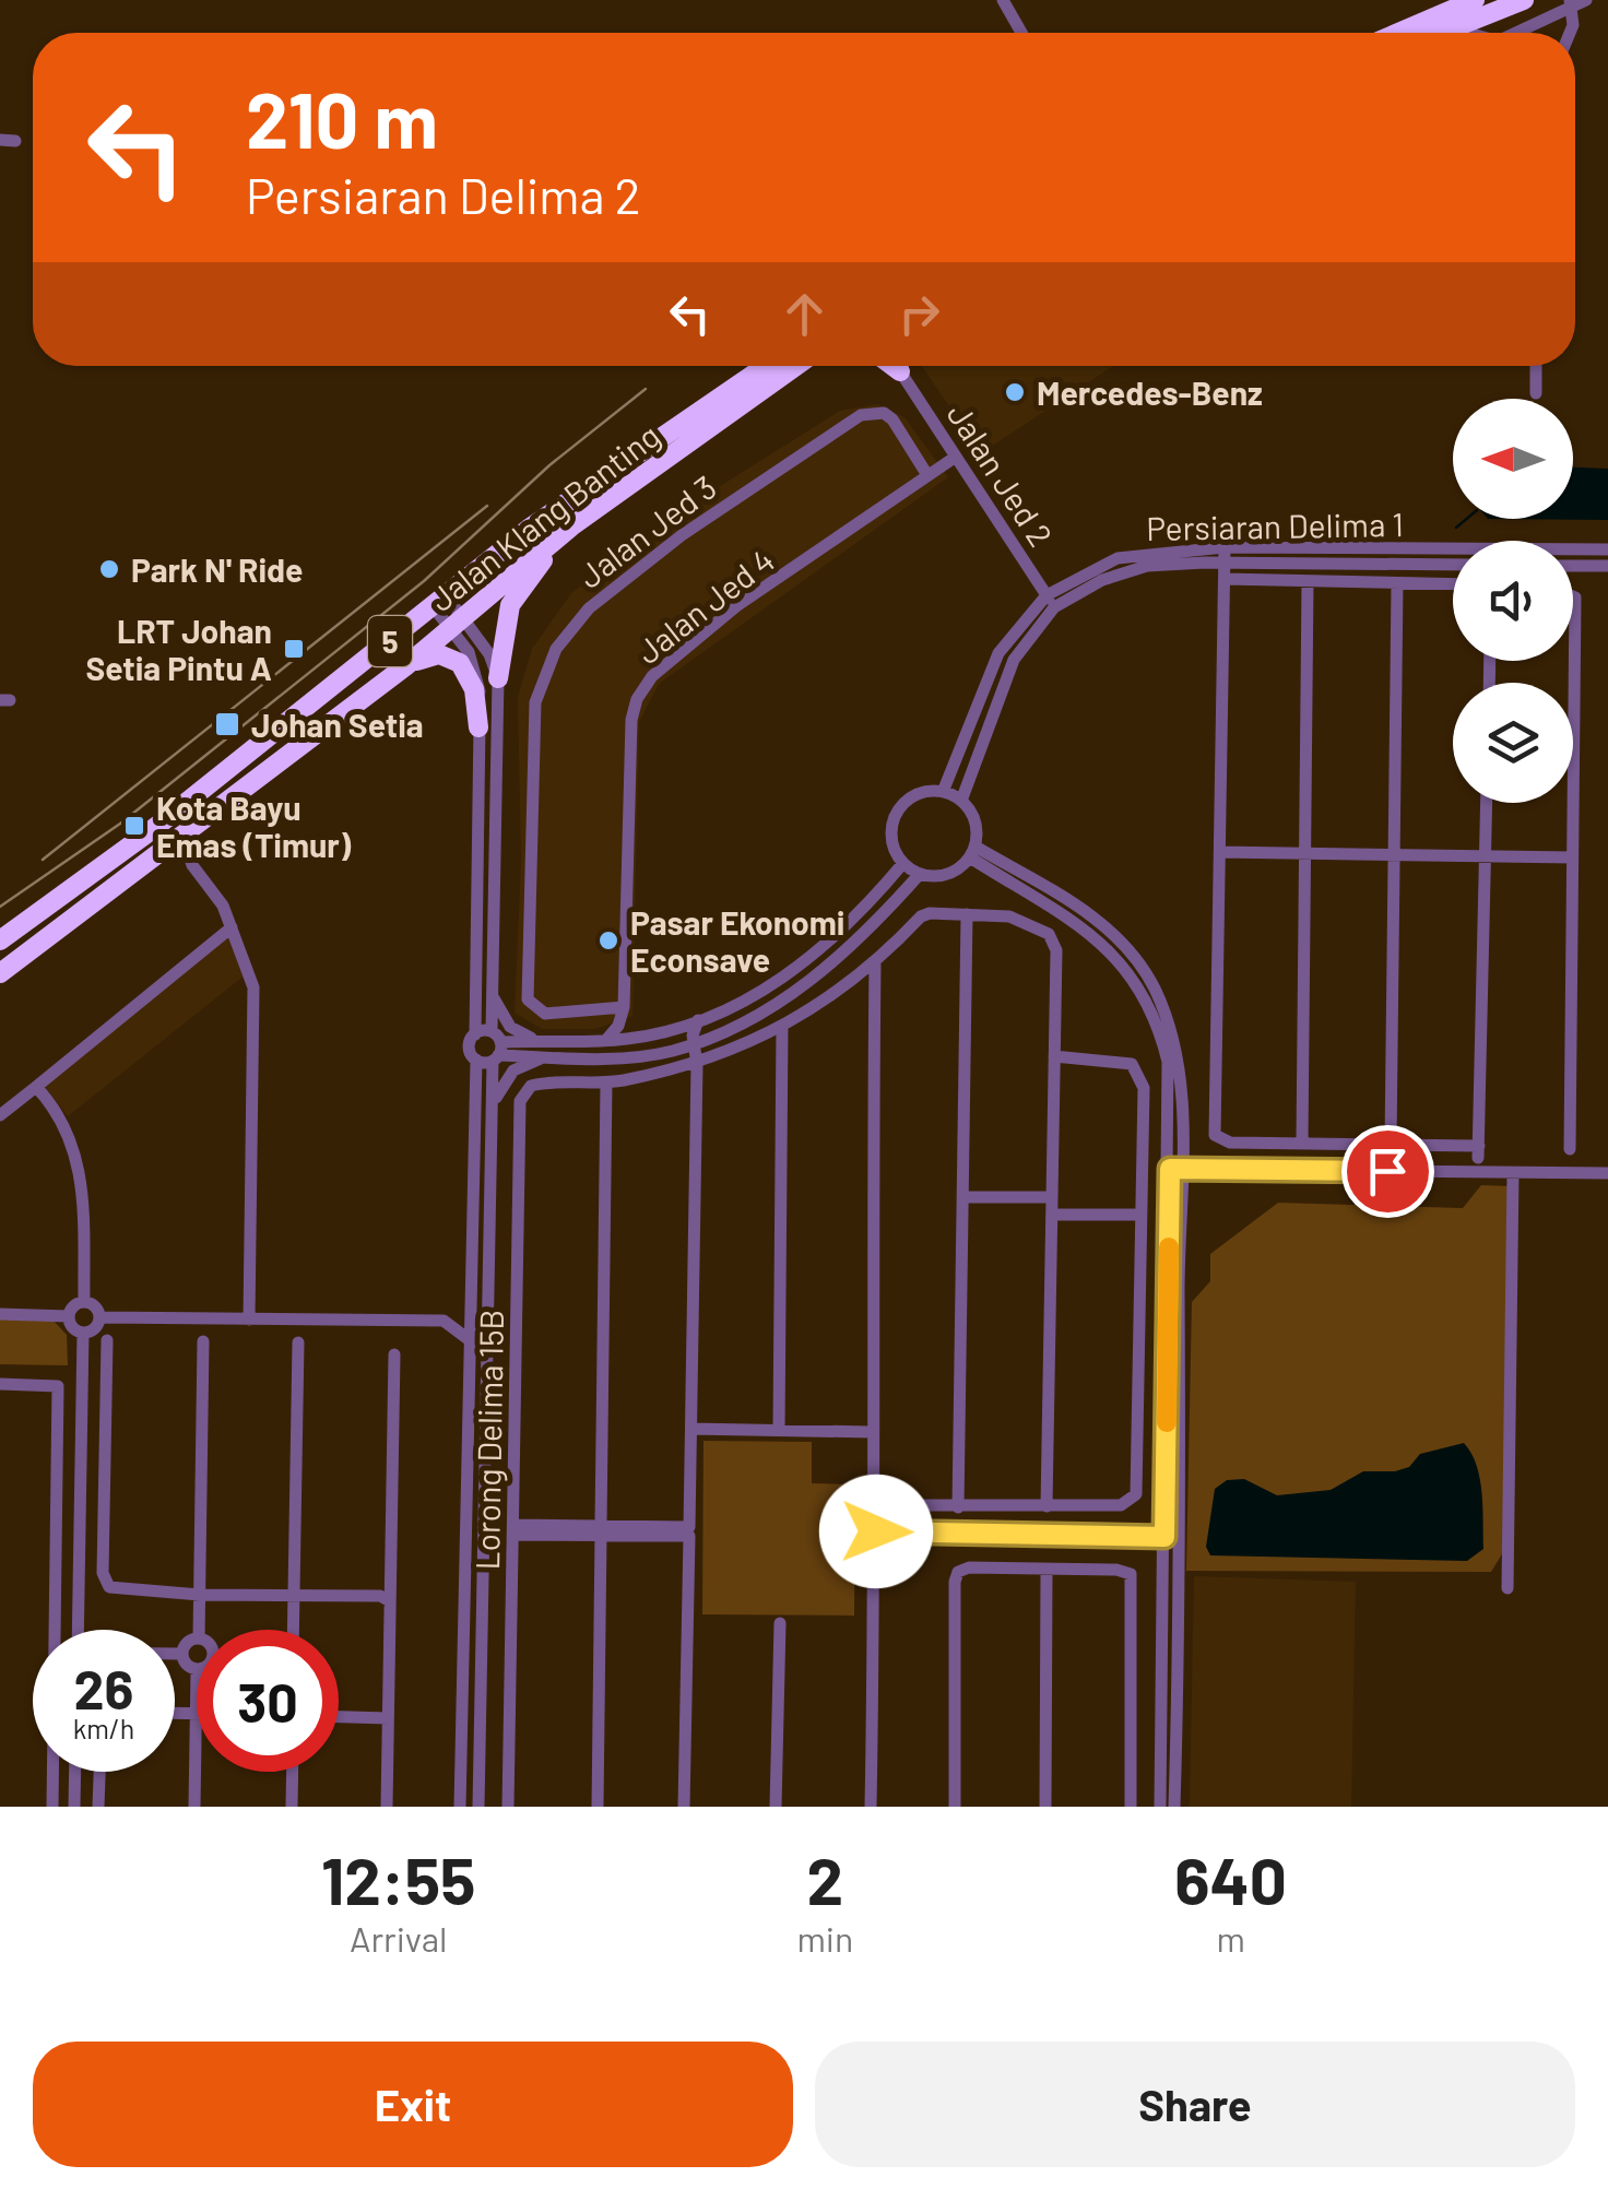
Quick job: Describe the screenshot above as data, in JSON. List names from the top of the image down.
{
  "streets": {
    "highway": ["Jalan Klang Banting", "5"],
    "street": [
      "Jalan Jed 2",
      "Persiaran Delima 1",
      "Jalan Jed 3",
      "Jalan Jed 4",
      "Lorong Delima 15B"
    ]
  },
  "crossings": [
    ["Jalan Jed 2", "Persiaran Delima 1"],
    ["Jalan Jed 2", "Jalan Jed 4"],
    ["Jalan Jed 3", "Jalan Jed 4"]
  ],
  "places": {
    "other": ["Mercedes-Benz", "Park N' Ride", "Pasar Ekonomi Econsave"],
    "transit": ["LRT Johan Setia Pintu A", "Johan Setia", "Kota Bayu Emas (Timur)"]
  },
  "north": "left",
  "page": {
    "turn": ["210 m", "Persiaran Delima 2"],
    "speed": "26 km/h",
    "limit": "30",
    "eta": [
      "12:55",
      "Arrival",
      "2",
      "min",
      "640",
      "m"
    ],
    "buttons": ["Exit", "Share"]
  }
}
